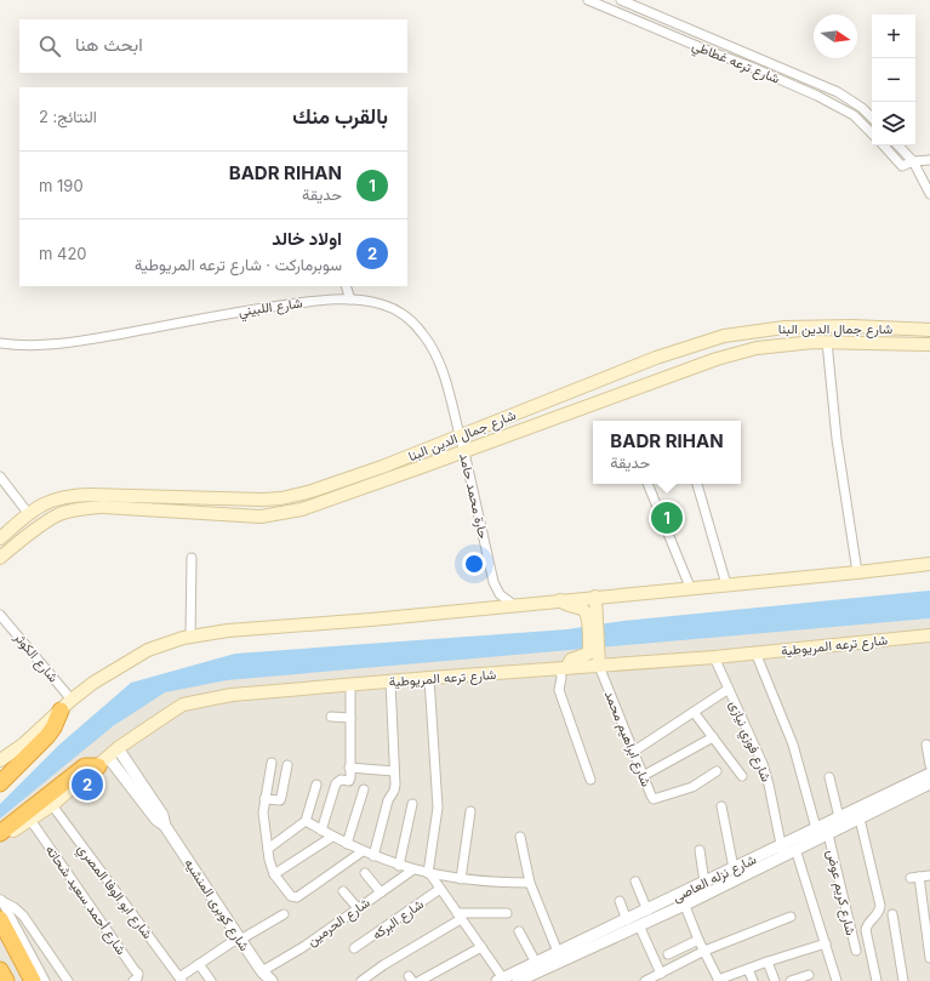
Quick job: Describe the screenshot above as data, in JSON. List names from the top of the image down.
{
  "streets": {
    "main road": ["شارع جمال الدين البنا", "شارع ترعه المريوطية"],
    "street": [
      "شارع ترعه غطاطي",
      "شارع اللبيني",
      "حارة محمد حامد",
      "شارع الكوثر",
      "شارع ابراهيم محمد",
      "شارع فوزي نيازى",
      "شارع نزله العاصى",
      "شارع ابو الوفا المصري",
      "شارع كريم عوض",
      "شارع أحمد سعيد شحاته",
      "شارع كوبرى المنشيه",
      "شارع البركه",
      "شارع الحرمين"
    ]
  },
  "crossings": [
    ["شارع اللبيني", "شارع جمال الدين البنا"],
    ["شارع اللبيني", "حارة محمد حامد"],
    ["شارع جمال الدين البنا", "حارة محمد حامد"],
    ["شارع ترعه المريوطية", "شارع ابراهيم محمد"],
    ["شارع ترعه المريوطية", "شارع فوزي نيازى"],
    ["شارع ترعه المريوطية", "شارع كوبرى المنشيه"],
    ["شارع فوزي نيازى", "شارع نزله العاصى"],
    ["شارع نزله العاصى", "شارع كريم عوض"],
    ["شارع كوبرى المنشيه", "شارع الحرمين"]
  ],
  "north": "right",
  "page": {
    "map_buttons": ["+", "−"],
    "search": "ابحث هنا",
    "heading": ["بالقرب منك", "النتائج: 2"],
    "list": [
      {
        "mark": "1",
        "name": "BADR RIHAN",
        "note": "حديقة",
        "value": "190 m"
      },
      {
        "mark": "2",
        "name": "اولاد خالد",
        "note": "سوبرماركت · شارع ترعه المريوطية",
        "value": "420 m"
      }
    ],
    "popup": ["BADR RIHAN", "حديقة"],
    "pins": ["1", "2"]
  }
}
